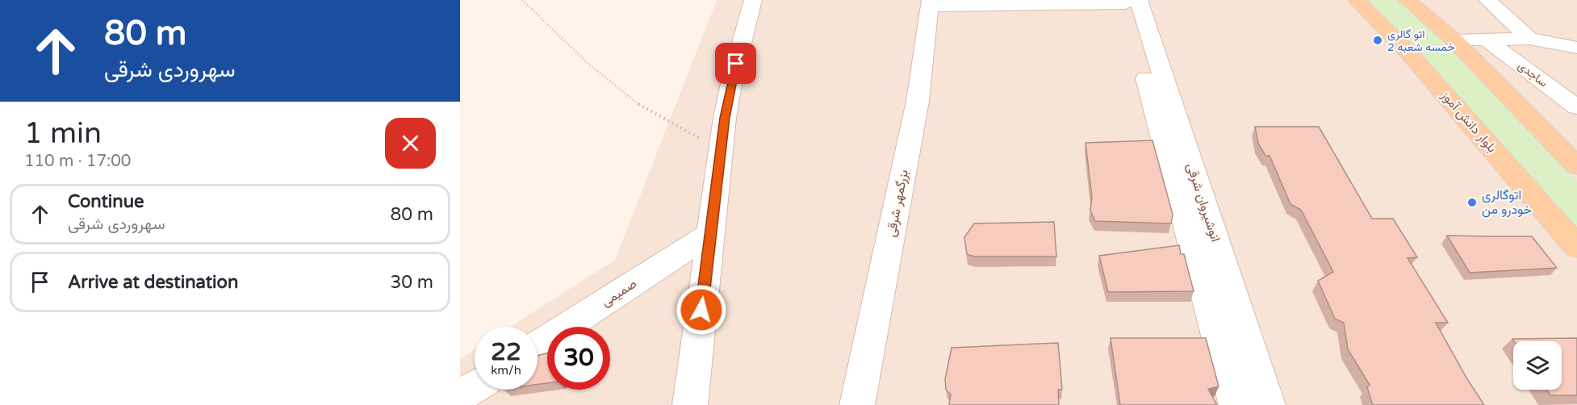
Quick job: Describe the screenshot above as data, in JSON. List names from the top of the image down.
{
  "streets": {
    "main road": ["بلوار دانش آموز"],
    "street": [
      "ساجدی",
      "انوشیروان شرقی",
      "بزرگمهر شرقی",
      "صمیمی"
    ]
  },
  "places": ["اتو گالری خمسه شعبه 2", "اتوگالری خودرو من"],
  "page": {
    "turn": ["80 m", "سهروردی شرقی"],
    "heading": ["1 min", "110 m · 17:00"],
    "list": [
      {
        "name": "Continue",
        "note": "سهروردی شرقی",
        "value": "80 m"
      },
      {
        "name": "Arrive at destination",
        "value": "30 m"
      }
    ],
    "speed": "22 km/h",
    "limit": "30"
  }
}
